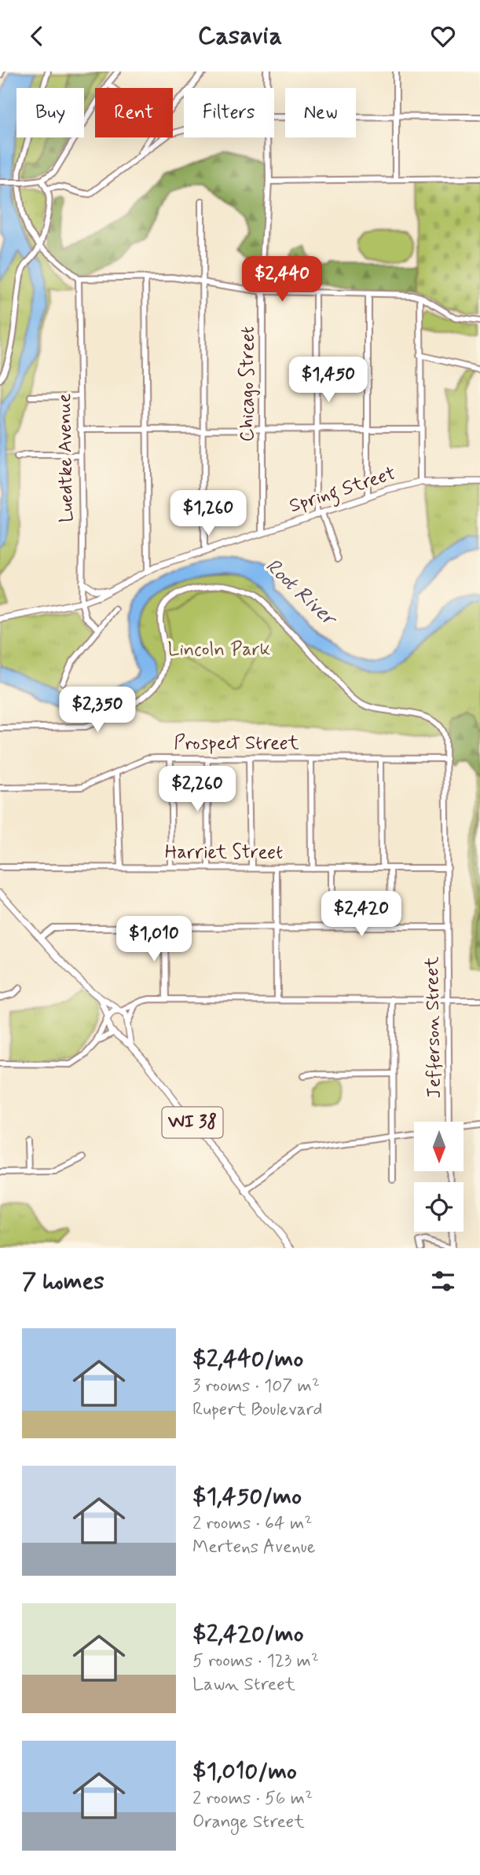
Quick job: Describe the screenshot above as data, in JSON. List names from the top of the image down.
{
  "streets": {
    "main road": ["Spring Street", "WI 38"],
    "street": [
      "Chicago Street",
      "Luedtke Avenue",
      "Prospect Street",
      "Harriet Street",
      "Jefferson Street"
    ]
  },
  "crossings": [
    ["Chicago Street", "Spring Street"],
    ["Luedtke Avenue", "Spring Street"],
    ["Prospect Street", "Jefferson Street"],
    ["Harriet Street", "Jefferson Street"]
  ],
  "water": ["Root River"],
  "parks": ["Lincoln Park"],
  "north": "bottom",
  "page": {
    "header": "Casavia",
    "chip": [
      "Buy",
      "Rent",
      "Filters",
      "New"
    ],
    "price": [
      "$2,440",
      "$1,450",
      "$1,260",
      "$2,350",
      "$2,260",
      "$2,420",
      "$1,010"
    ],
    "heading": "7 homes",
    "list": [
      {
        "name": "$2,440/mo",
        "note": "3 rooms · 107 m² · Rupert Boulevard"
      },
      {
        "name": "$1,450/mo",
        "note": "2 rooms · 64 m² · Mertens Avenue"
      },
      {
        "name": "$2,420/mo",
        "note": "5 rooms · 123 m² · Lawn Street"
      },
      {
        "name": "$1,010/mo",
        "note": "2 rooms · 56 m² · Orange Street"
      }
    ]
  }
}
